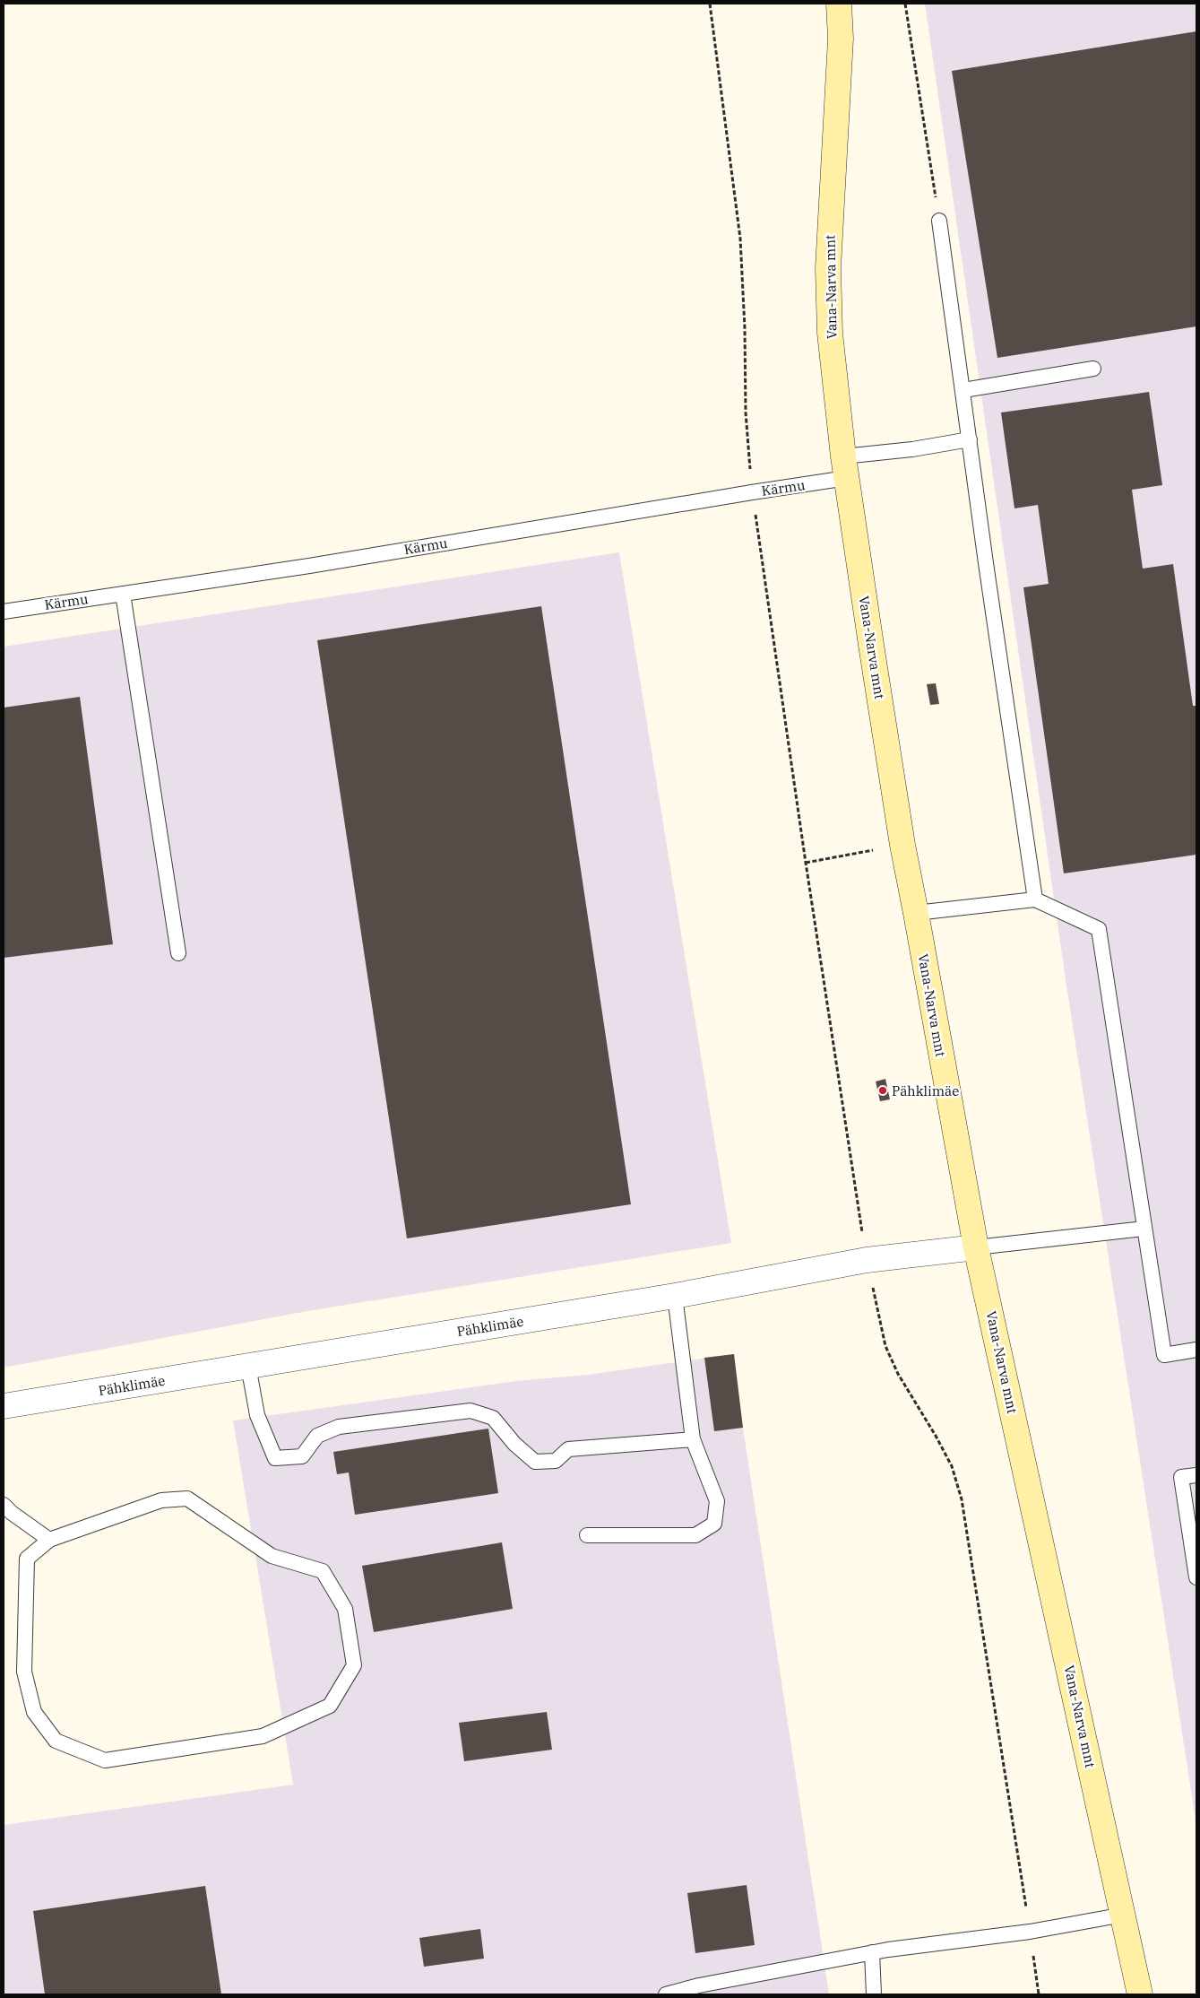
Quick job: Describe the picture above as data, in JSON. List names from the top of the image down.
{
  "streets": {
    "main road": ["Vana-Narva mnt"],
    "street": ["Pähklimäe"],
    "lane": ["Kärmu"]
  },
  "crossings": [
    ["Vana-Narva mnt", "Kärmu"],
    ["Vana-Narva mnt", "Pähklimäe"]
  ],
  "places": ["Pähklimäe"]
}
